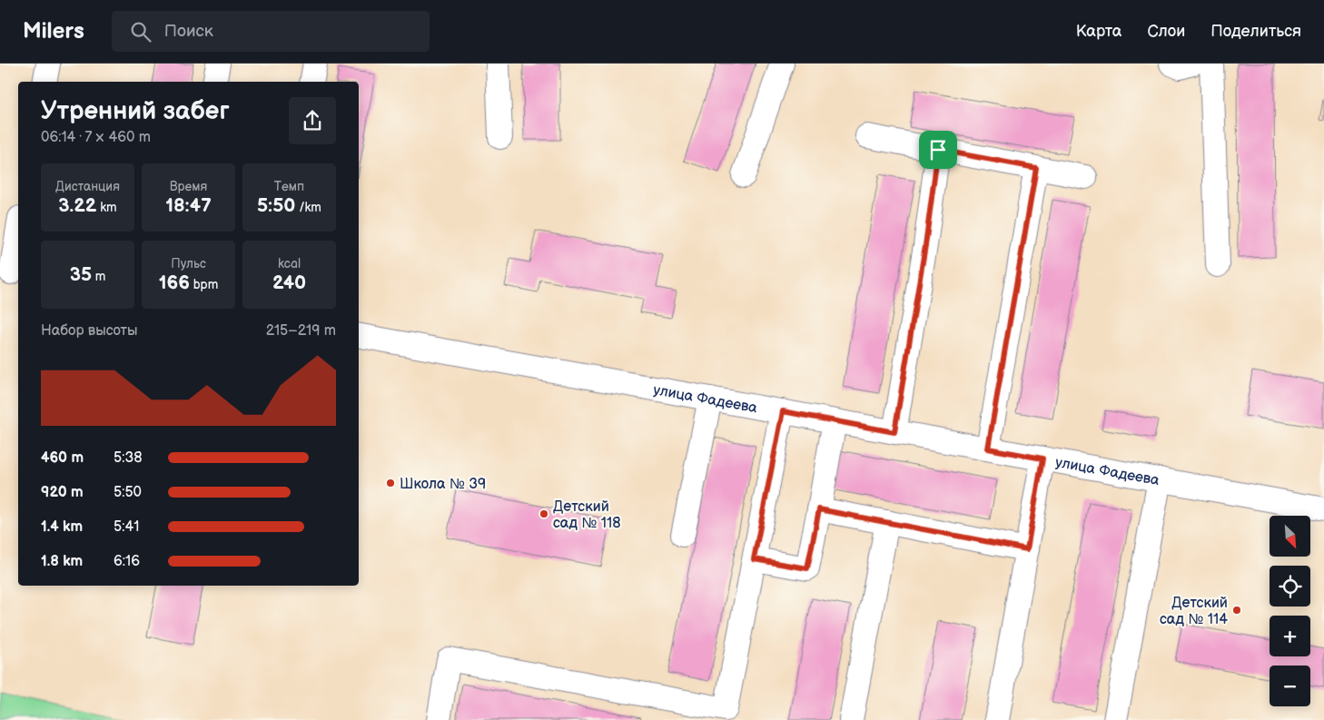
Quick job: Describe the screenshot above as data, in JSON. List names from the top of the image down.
{
  "streets": {
    "street": ["улица Фадеева"]
  },
  "places": ["Школа № 39", "Детский сад № 118", "Детский сад № 114"],
  "north": "bottom right",
  "page": {
    "header": "Milers",
    "search": "Поиск",
    "nav": ["Карта", "Слои", "Поделиться"],
    "heading": ["Утренний забег", "06:14 · 7 × 460 m"],
    "stats": [
      ["Дистанция", "3.22 km"],
      ["Время", "18:47"],
      ["Темп", "5:50 /km"],
      ["35 m"],
      ["Пульс", "166 bpm"],
      ["kcal", "240"]
    ],
    "chart": ["Набор высоты", "215–219 m"],
    "list": [
      {
        "name": "460 m",
        "note": "5:38"
      },
      {
        "name": "920 m",
        "note": "5:50"
      },
      {
        "name": "1.4 km",
        "note": "5:41"
      },
      {
        "name": "1.8 km",
        "note": "6:16"
      }
    ],
    "map_buttons": ["+", "−"]
  }
}
